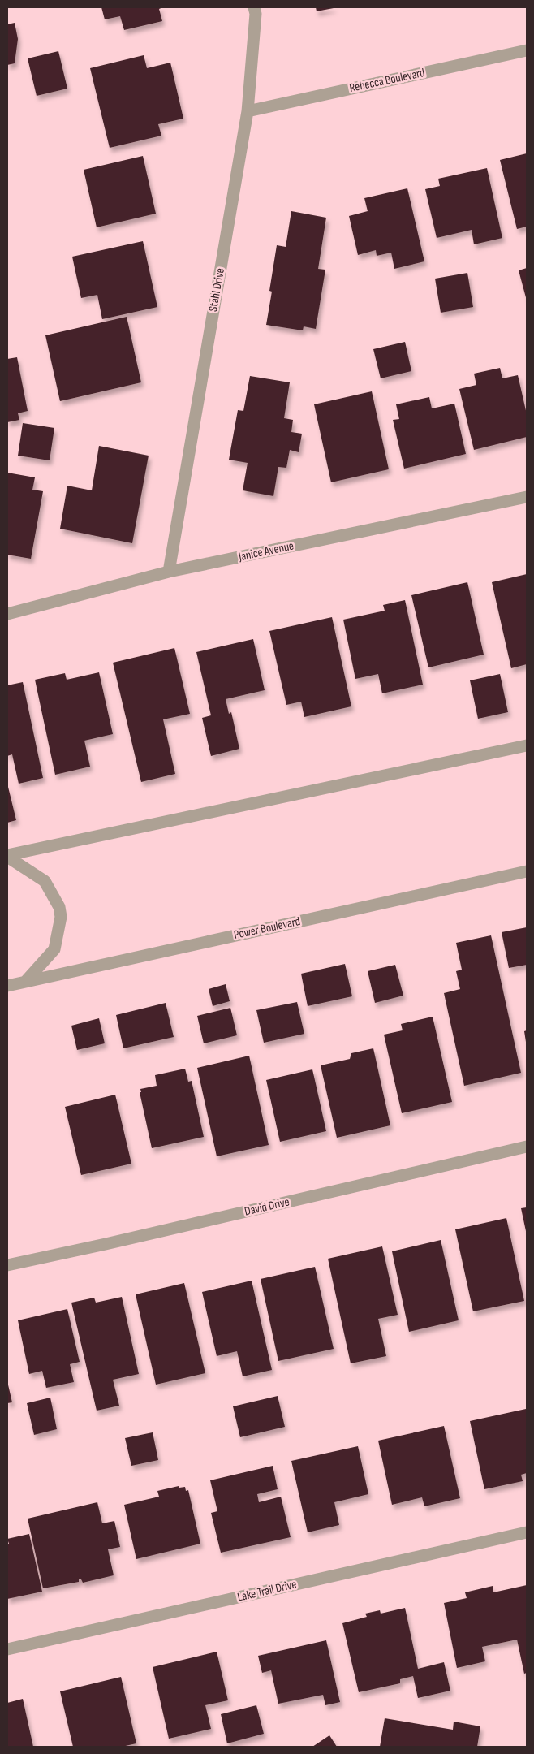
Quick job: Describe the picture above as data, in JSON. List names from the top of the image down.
{
  "streets": {
    "street": [
      "Rebecca Boulevard",
      "Stahl Drive",
      "Janice Avenue",
      "Power Boulevard",
      "David Drive",
      "Lake Trail Drive"
    ]
  },
  "crossings": [
    ["Rebecca Boulevard", "Stahl Drive"],
    ["Stahl Drive", "Janice Avenue"]
  ]
}
